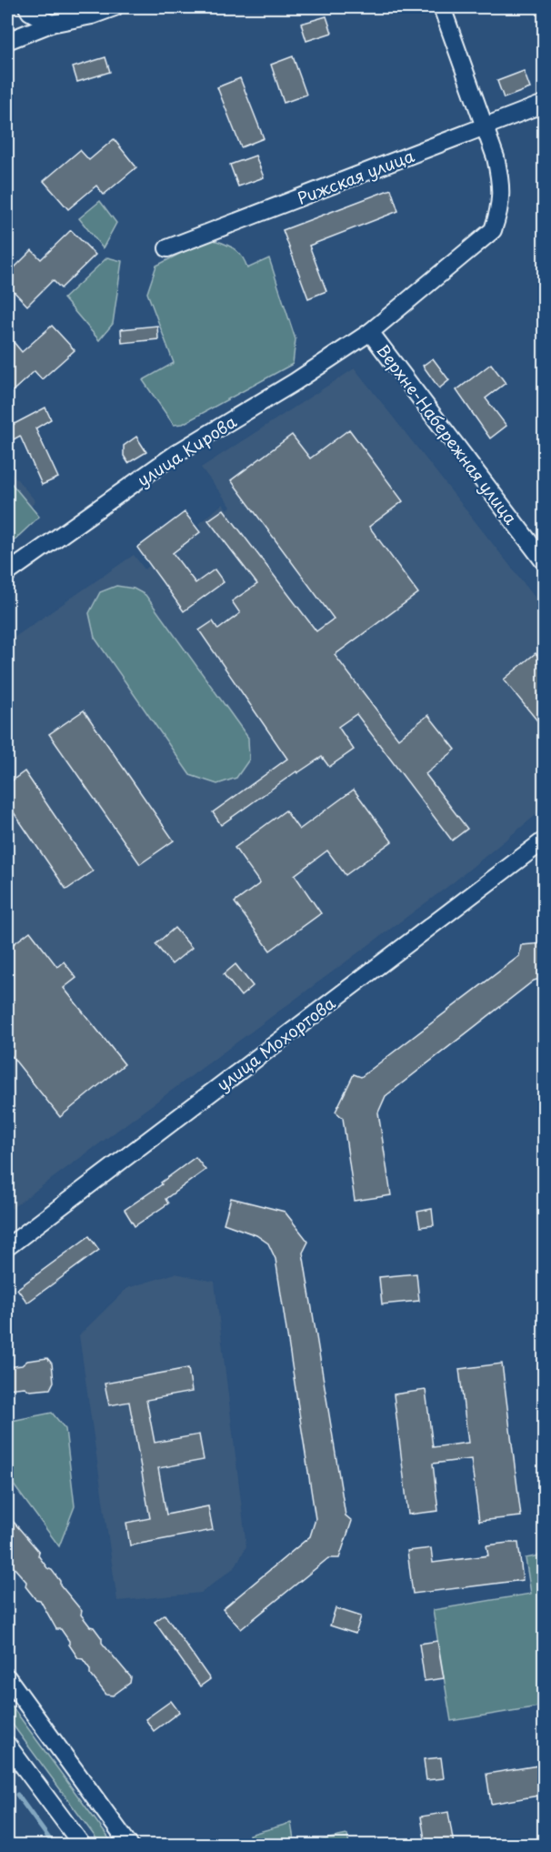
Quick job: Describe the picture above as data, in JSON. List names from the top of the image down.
{
  "streets": {
    "street": [
      "Рижская улица",
      "Верхне-Набережная улица",
      "улица Кирова",
      "улица Мохортова"
    ]
  },
  "crossings": [
    ["Рижская улица", "улица Кирова"],
    ["Верхне-Набережная улица", "улица Кирова"]
  ]
}
